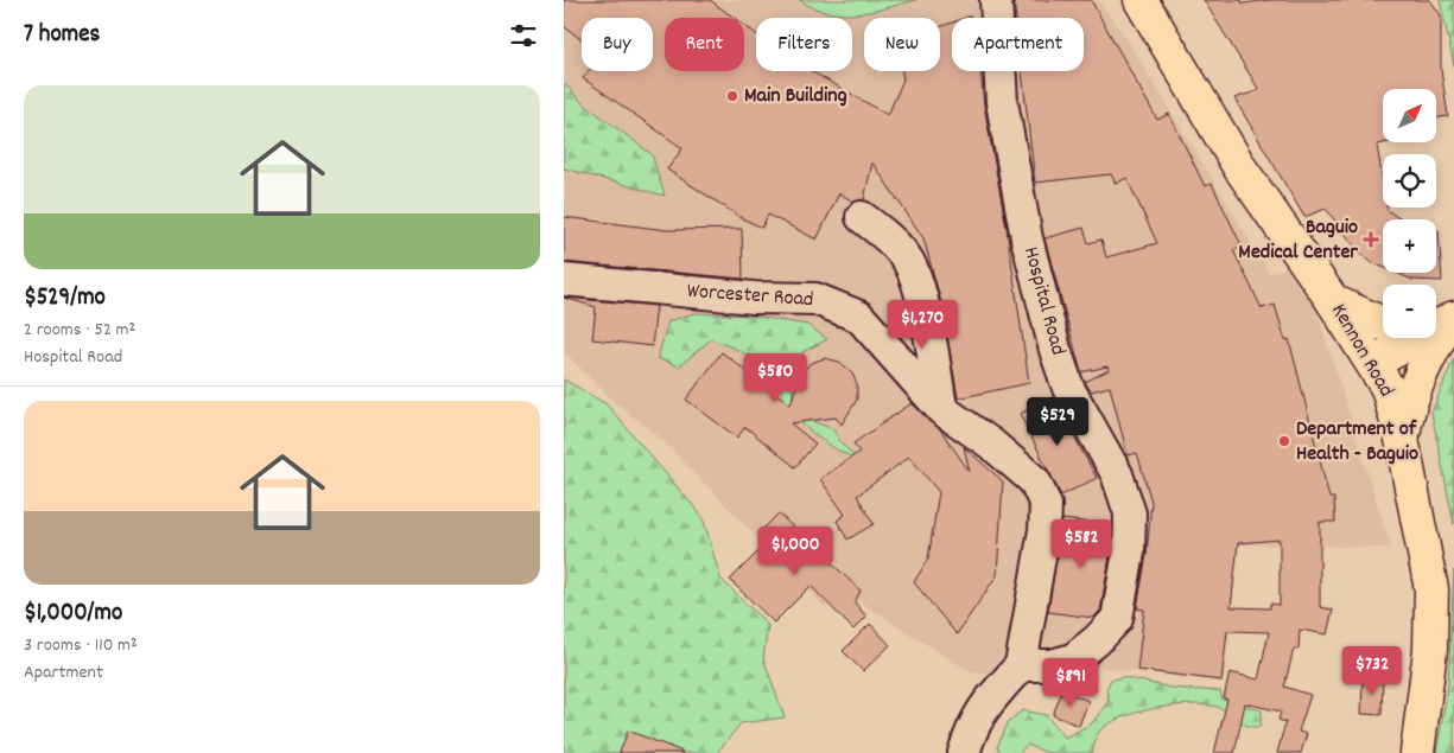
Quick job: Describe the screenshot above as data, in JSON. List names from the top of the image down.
{
  "streets": {
    "main road": ["Kennon Road"],
    "street": ["Worcester Road", "Hospital Road"]
  },
  "crossings": [
    ["Worcester Road", "Hospital Road"]
  ],
  "places": {
    "other": ["Main Building", "Department of Health - Baguio"],
    "health": ["Baguio Medical Center"]
  },
  "north": "top right",
  "page": {
    "heading": "7 homes",
    "chip": [
      "Buy",
      "Rent",
      "Filters",
      "New",
      "Apartment"
    ],
    "list": [
      {
        "name": "$529/mo",
        "note": "2 rooms · 52 m² · Hospital Road"
      },
      {
        "name": "$1,000/mo",
        "note": "3 rooms · 110 m² · Apartment"
      }
    ],
    "map_buttons": ["+", "−"],
    "price": [
      "$1,270",
      "$580",
      "$529",
      "$582",
      "$1,000",
      "$732",
      "$891"
    ]
  }
}
